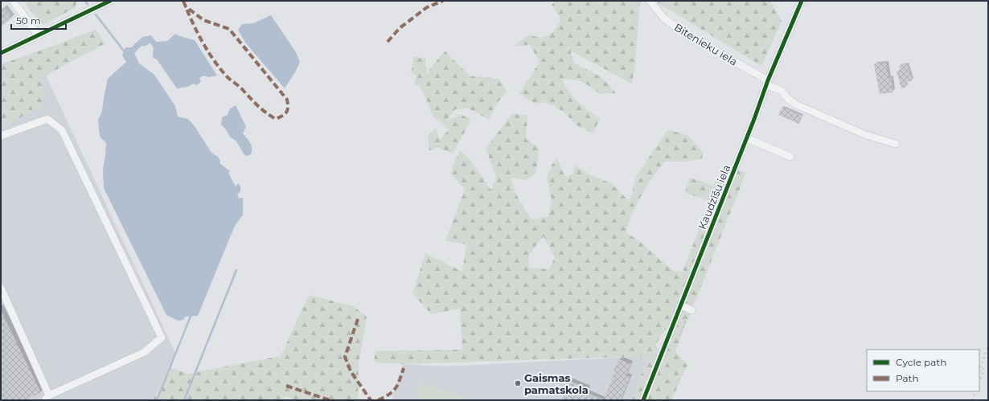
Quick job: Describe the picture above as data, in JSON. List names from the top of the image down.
{
  "streets": {
    "street": ["Bitenieku iela", "Kaudzīšu iela"]
  },
  "crossings": [
    ["Bitenieku iela", "Kaudzīšu iela"]
  ],
  "places": ["Gaismas pamatskola"],
  "legend": ["Cycle path", "Path"],
  "scale_bar": "50 m"
}
